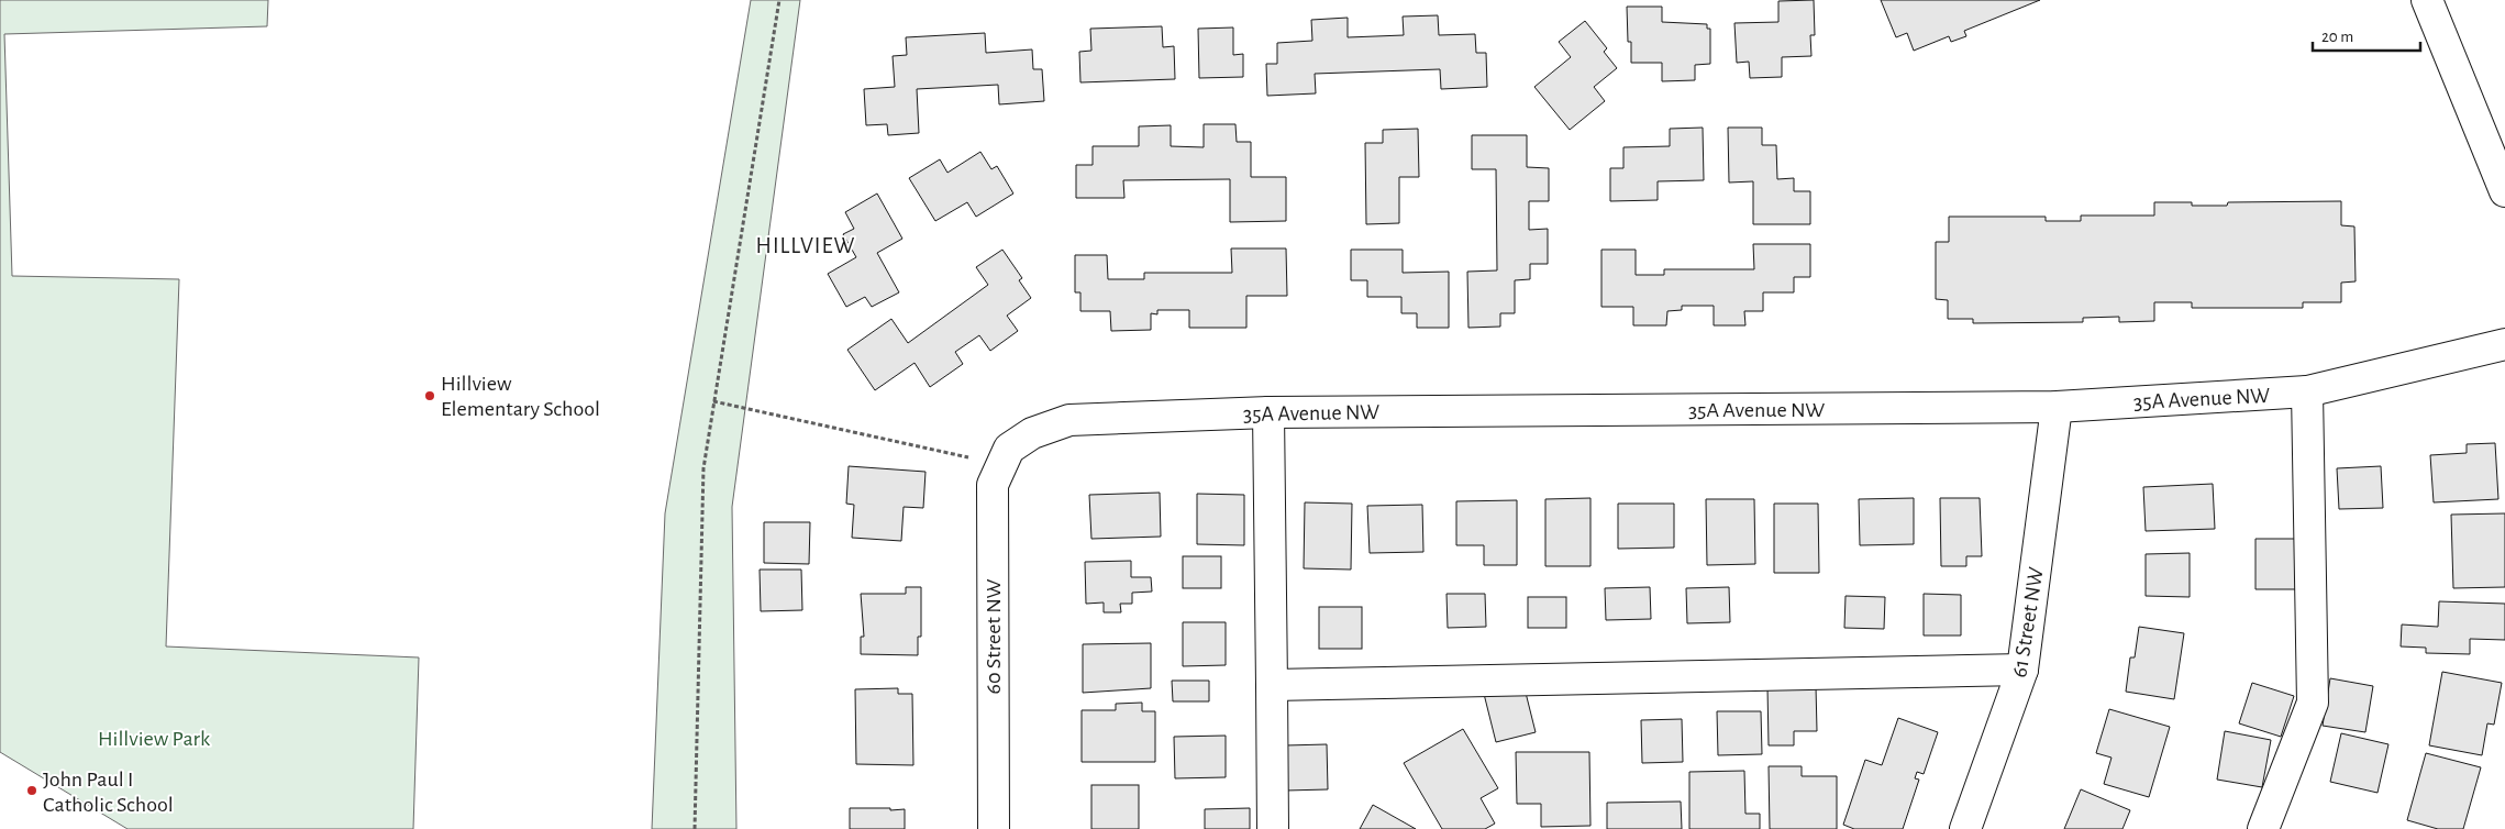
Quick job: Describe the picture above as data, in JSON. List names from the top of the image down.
{
  "streets": {
    "street": ["35A Avenue NW", "61 Street NW", "60 Street NW"]
  },
  "crossings": [
    ["35A Avenue NW", "61 Street NW"],
    ["35A Avenue NW", "60 Street NW"]
  ],
  "districts": ["HILLVIEW"],
  "parks": ["Hillview Park"],
  "places": ["Hillview Elementary School", "John Paul I Catholic School"],
  "scale_bar": "20 m"
}
